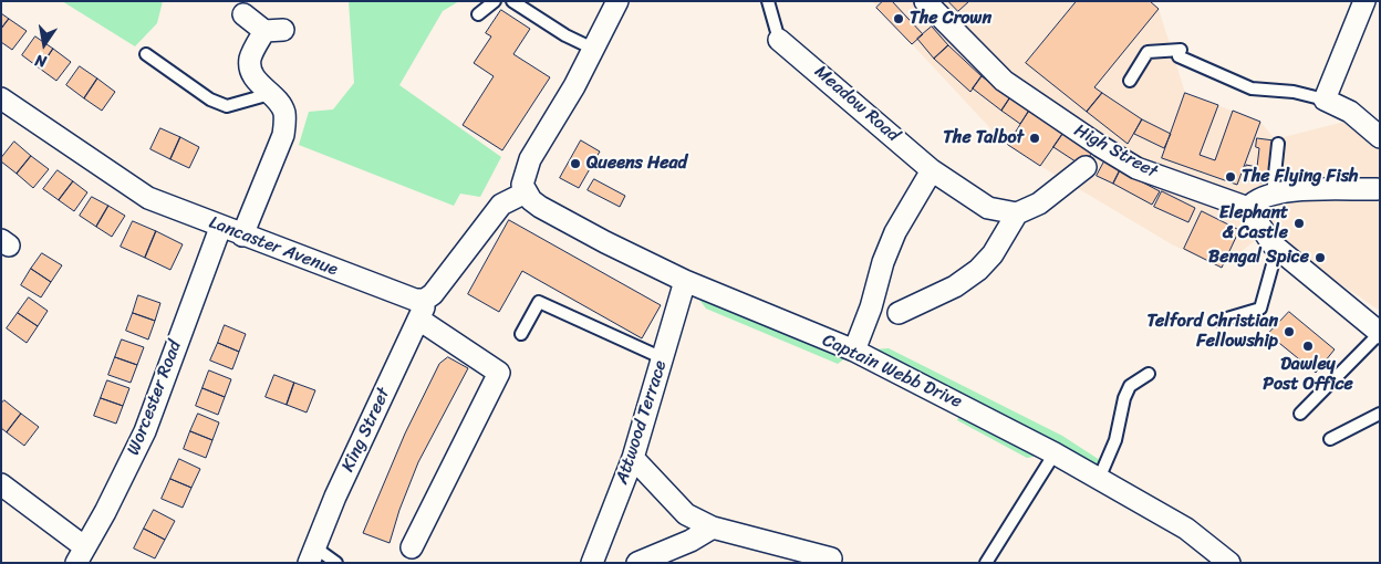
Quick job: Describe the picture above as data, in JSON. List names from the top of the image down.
{
  "streets": {
    "street": [
      "Meadow Road",
      "High Street",
      "Lancaster Avenue",
      "Captain Webb Drive",
      "Worcester Road",
      "Attwood Terrace",
      "King Street"
    ]
  },
  "crossings": [
    ["Lancaster Avenue", "Worcester Road"],
    ["Lancaster Avenue", "King Street"],
    ["Captain Webb Drive", "Attwood Terrace"]
  ],
  "places": [
    "The Crown",
    "The Talbot",
    "Queens Head",
    "The Flying Fish",
    "Elephant & Castle",
    "Bengal Spice",
    "Telford Christian Fellowship",
    "Dawley Post Office"
  ],
  "north": "bottom"
}
